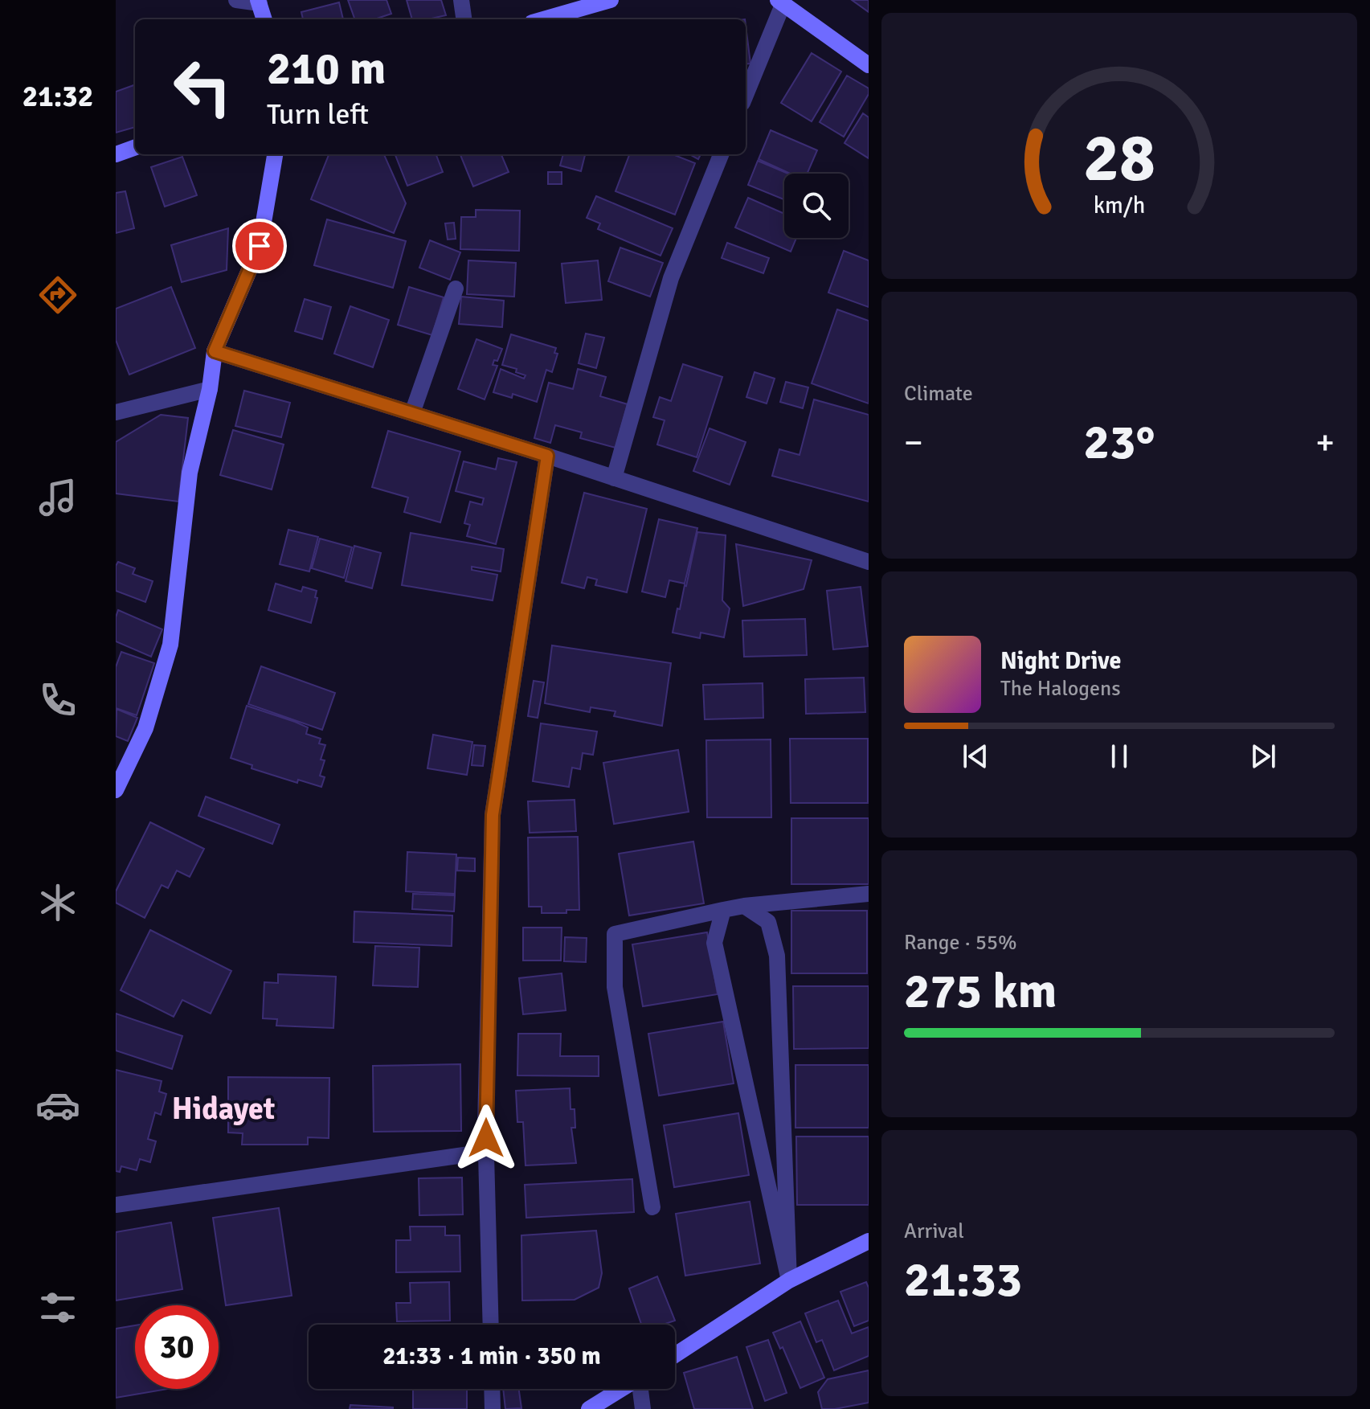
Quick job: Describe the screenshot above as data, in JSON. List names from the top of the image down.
{
  "districts": ["Hidayet"],
  "page": {
    "tabs": "21:32",
    "turn": ["210 m", "Turn left"],
    "tile": [
      "Climate",
      ["Range · 55%", "275 km"],
      ["Arrival", "21:33"]
    ],
    "heat": ["−", "23°", "+"],
    "song": ["Night Drive", "The Halogens"],
    "limit": "30",
    "trip": "21:33 · 1 min · 350 m",
    "gauge": ["28", "km/h"]
  }
}
